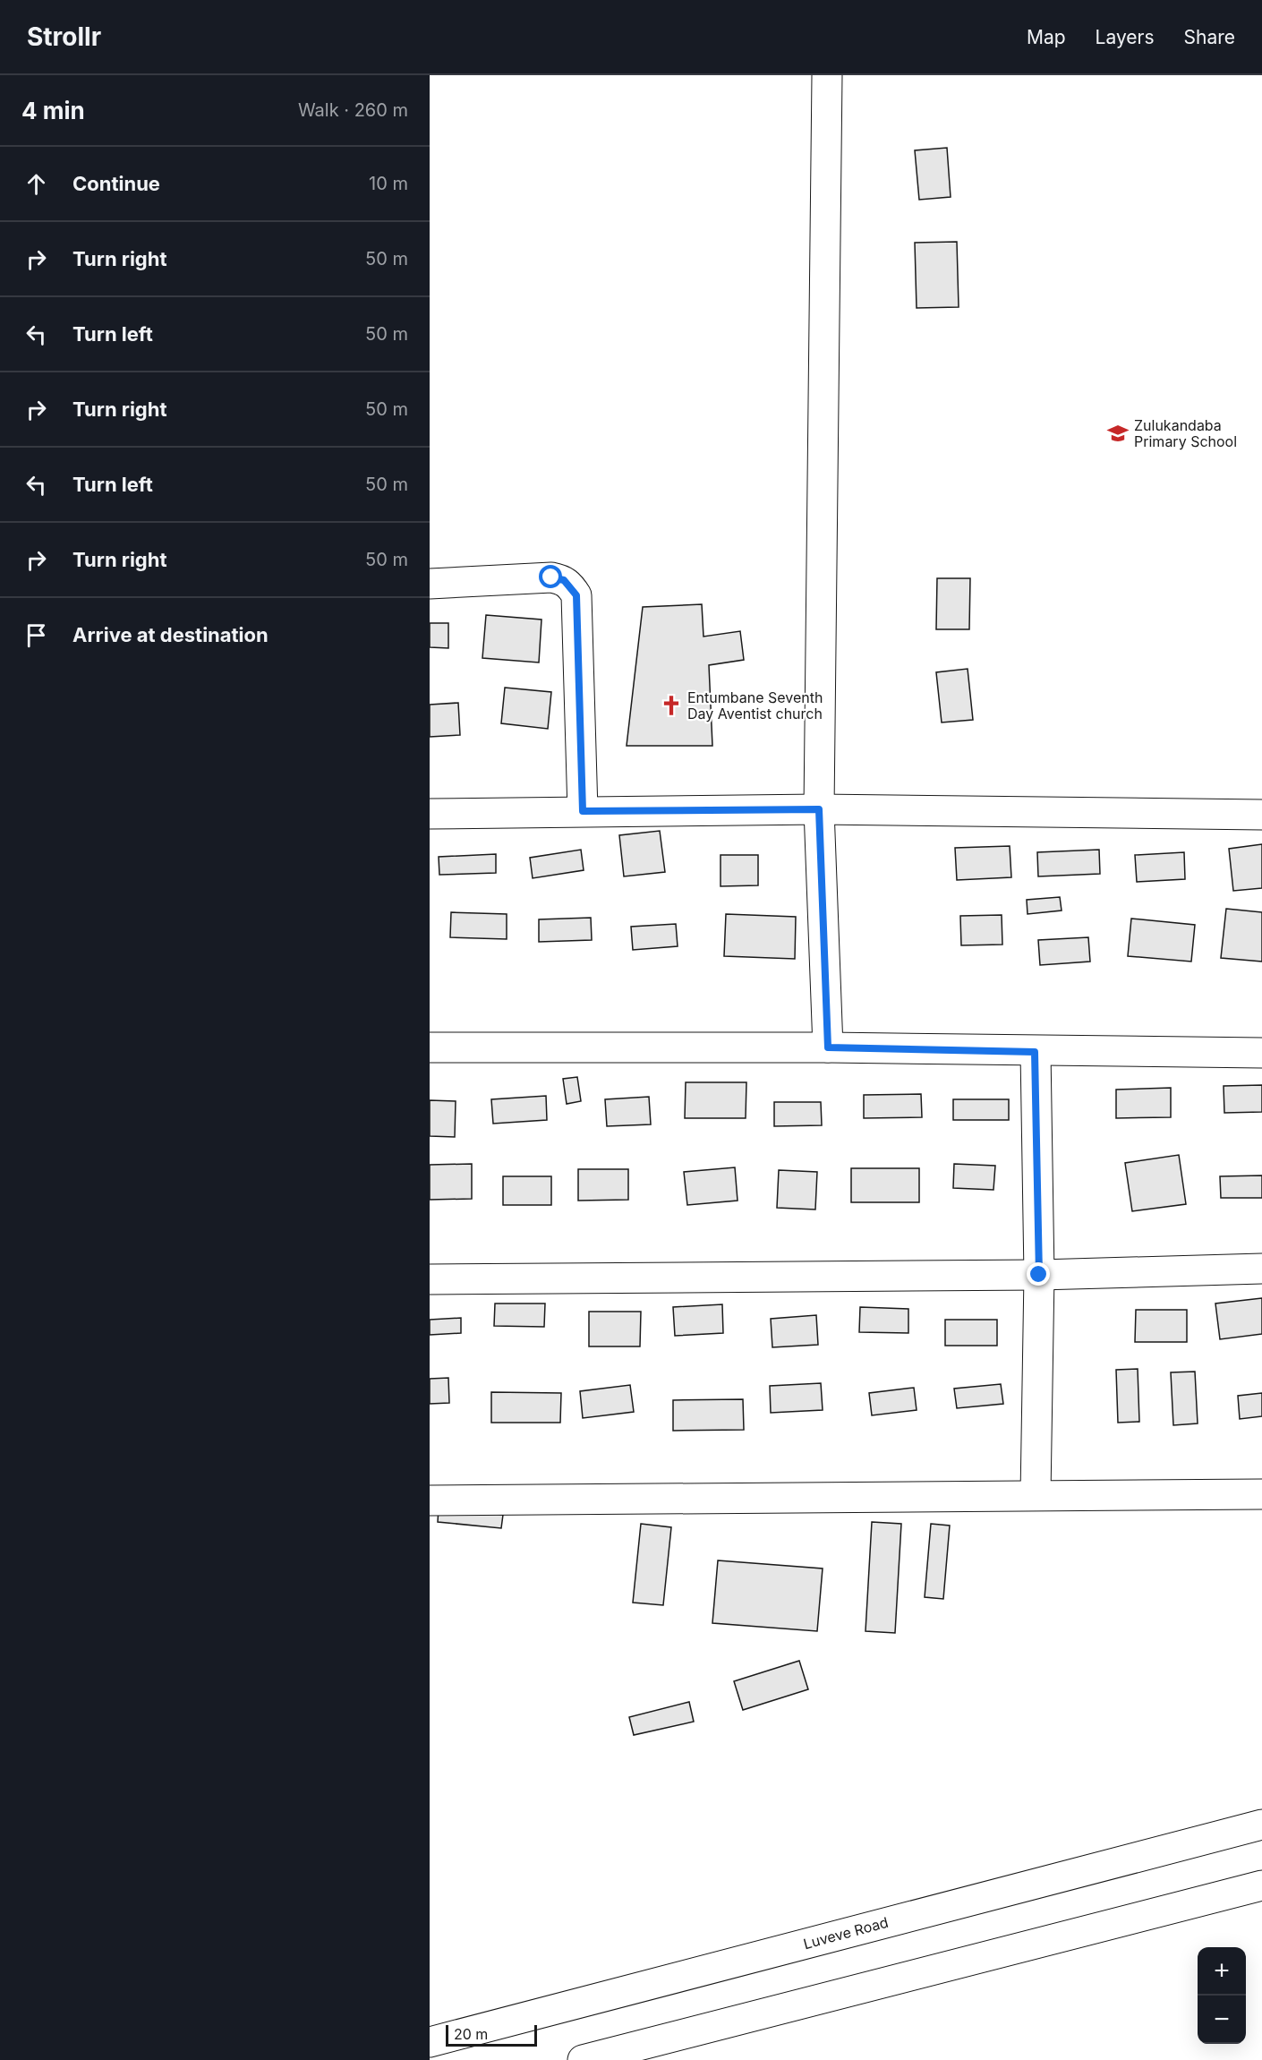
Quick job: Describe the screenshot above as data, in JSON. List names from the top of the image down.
{
  "streets": {
    "street": ["Luveve Road"]
  },
  "places": {
    "school or university": ["Zulukandaba Primary School"],
    "church": ["Entumbane Seventh Day Aventist church"]
  },
  "scale_bar": "20 m",
  "page": {
    "header": "Strollr",
    "nav": ["Map", "Layers", "Share"],
    "heading": ["4 min", "Walk · 260 m"],
    "list": [
      ["Continue", "10 m"],
      ["Turn right", "50 m"],
      ["Turn left", "50 m"],
      ["Turn right", "50 m"],
      ["Turn left", "50 m"],
      ["Turn right", "50 m"],
      "Arrive at destination"
    ],
    "map_buttons": ["+", "−"],
    "scale": "20 m"
  }
}
